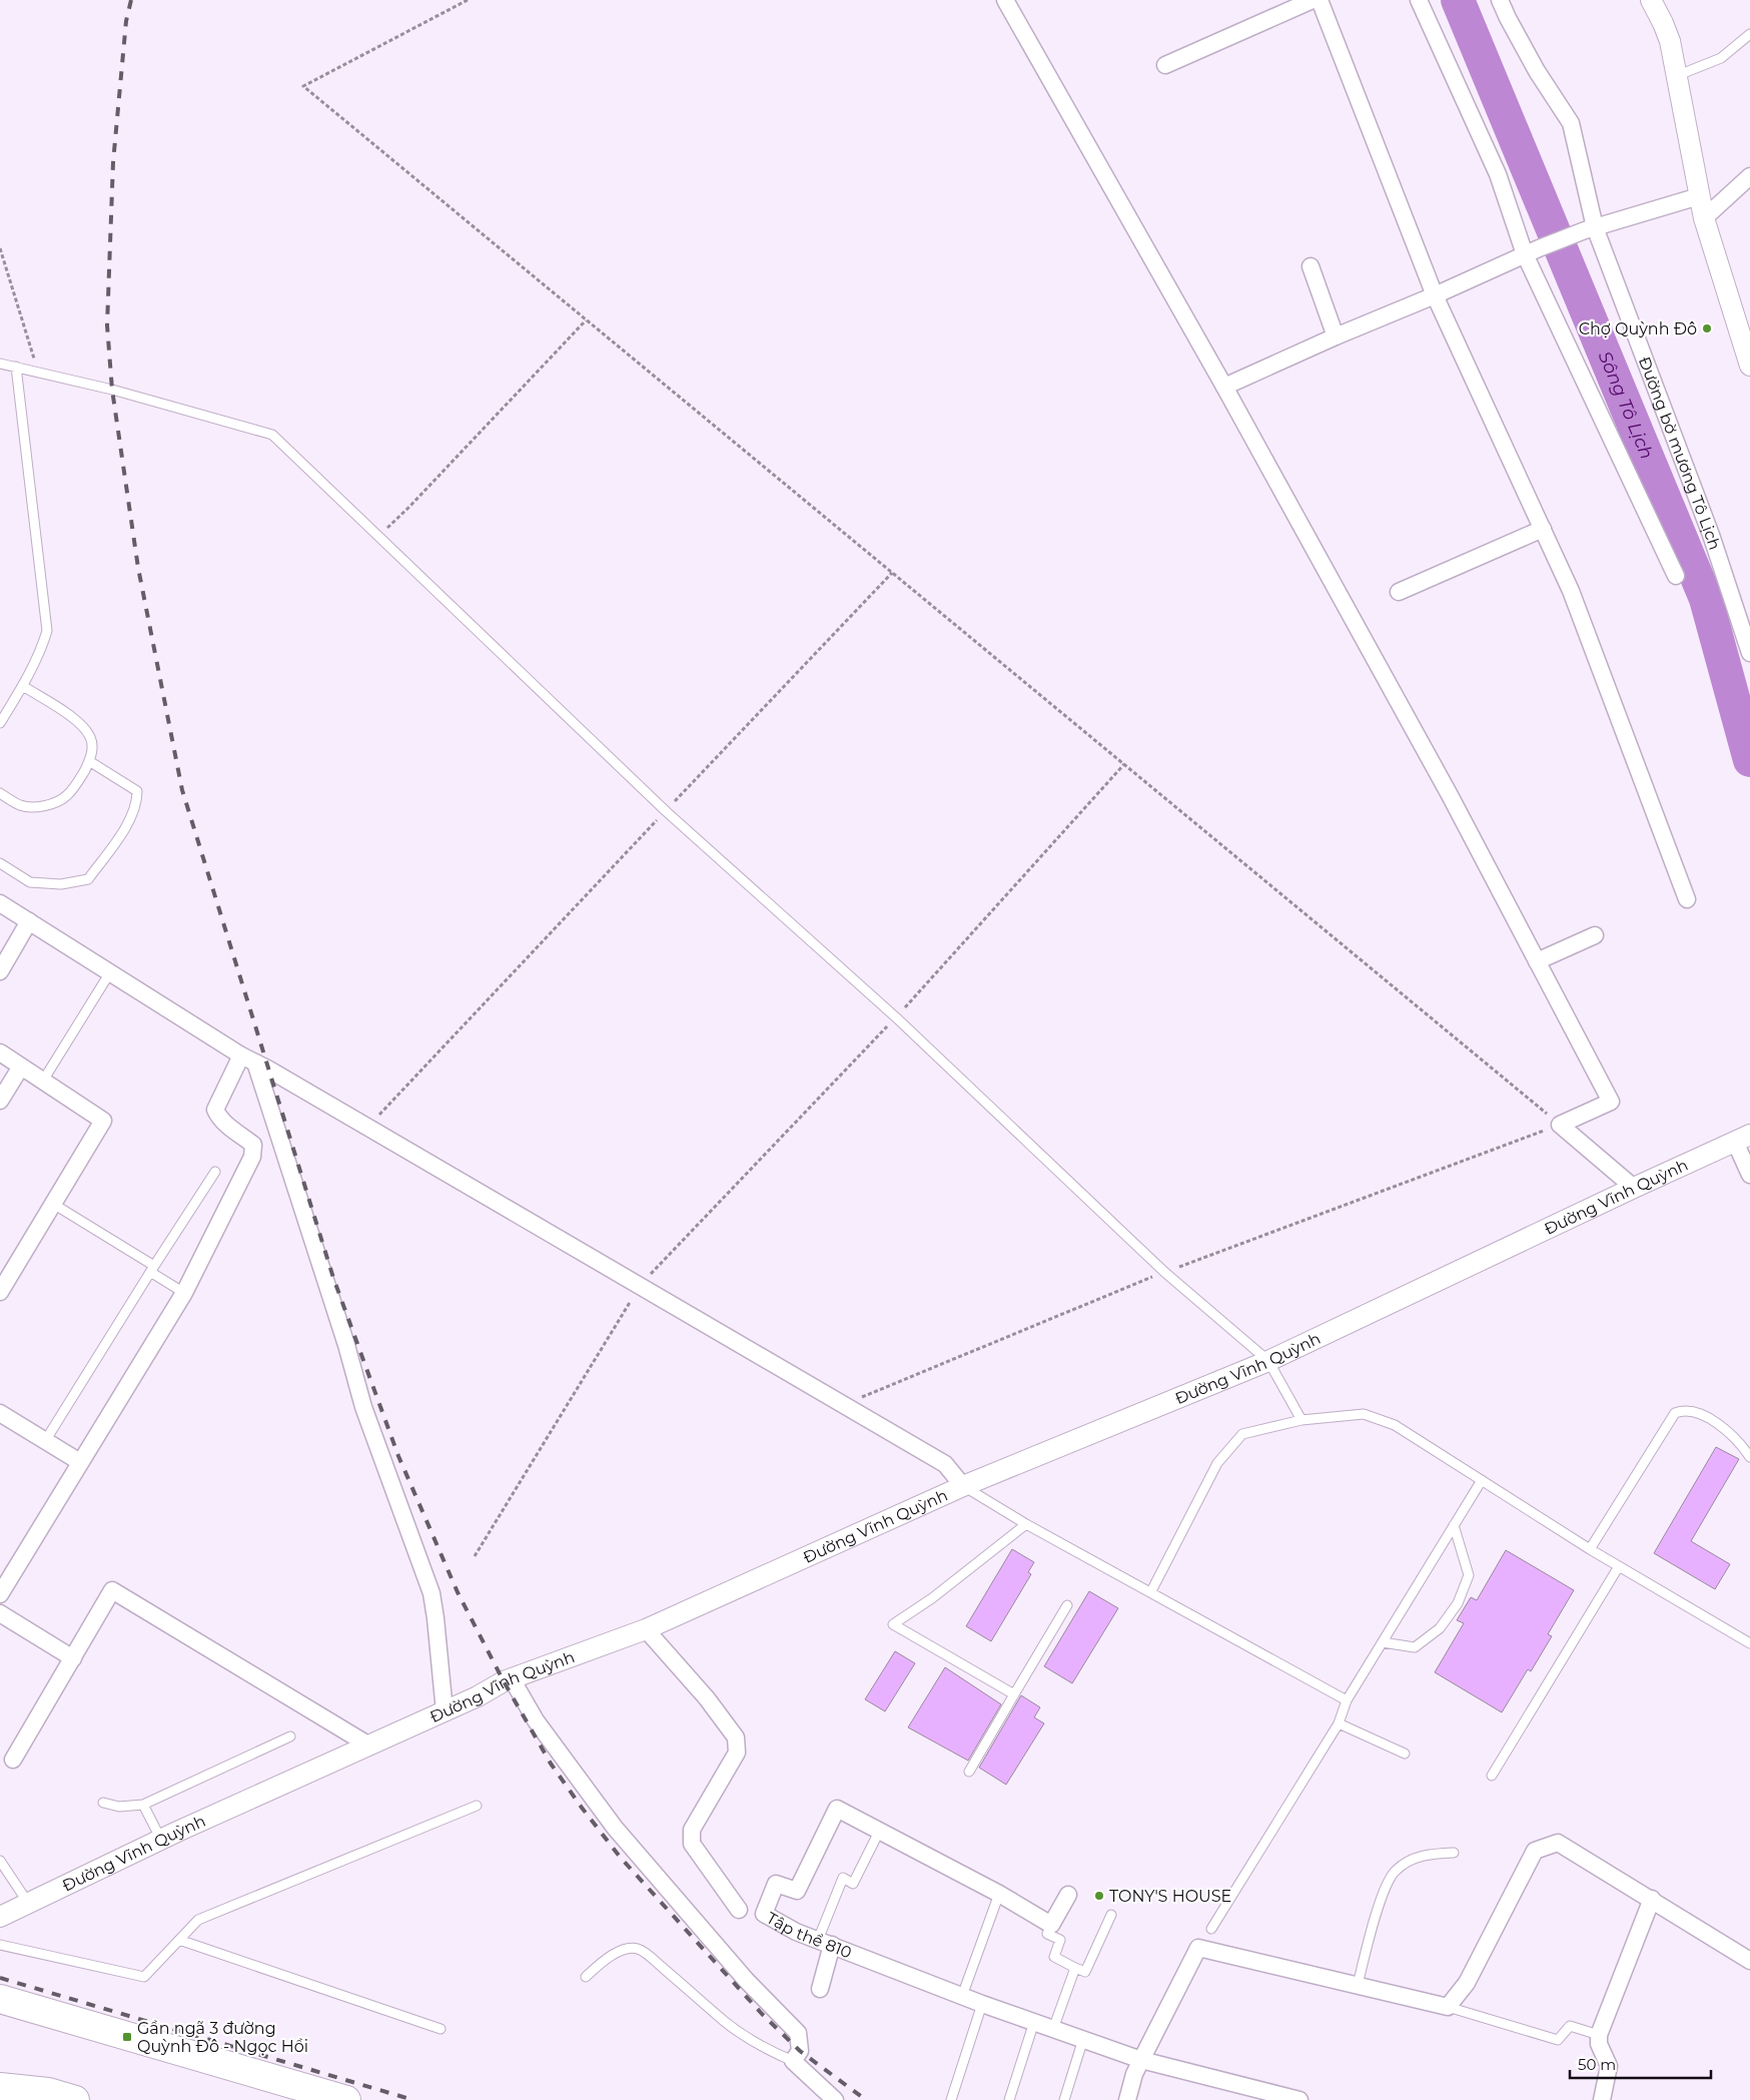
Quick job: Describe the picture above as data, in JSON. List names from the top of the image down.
{
  "streets": {
    "street": ["Đường bờ mương Tô Lịch", "Đường Vĩnh Quỳnh", "Tập thể 810"]
  },
  "water": ["Sông Tô Lịch"],
  "places": {
    "other": ["Chợ Quỳnh Đô", "TONY'S HOUSE"],
    "transit": ["Gần ngã 3 đường Quỳnh Đô - Ngọc Hồi"]
  },
  "scale_bar": "50 m"
}
